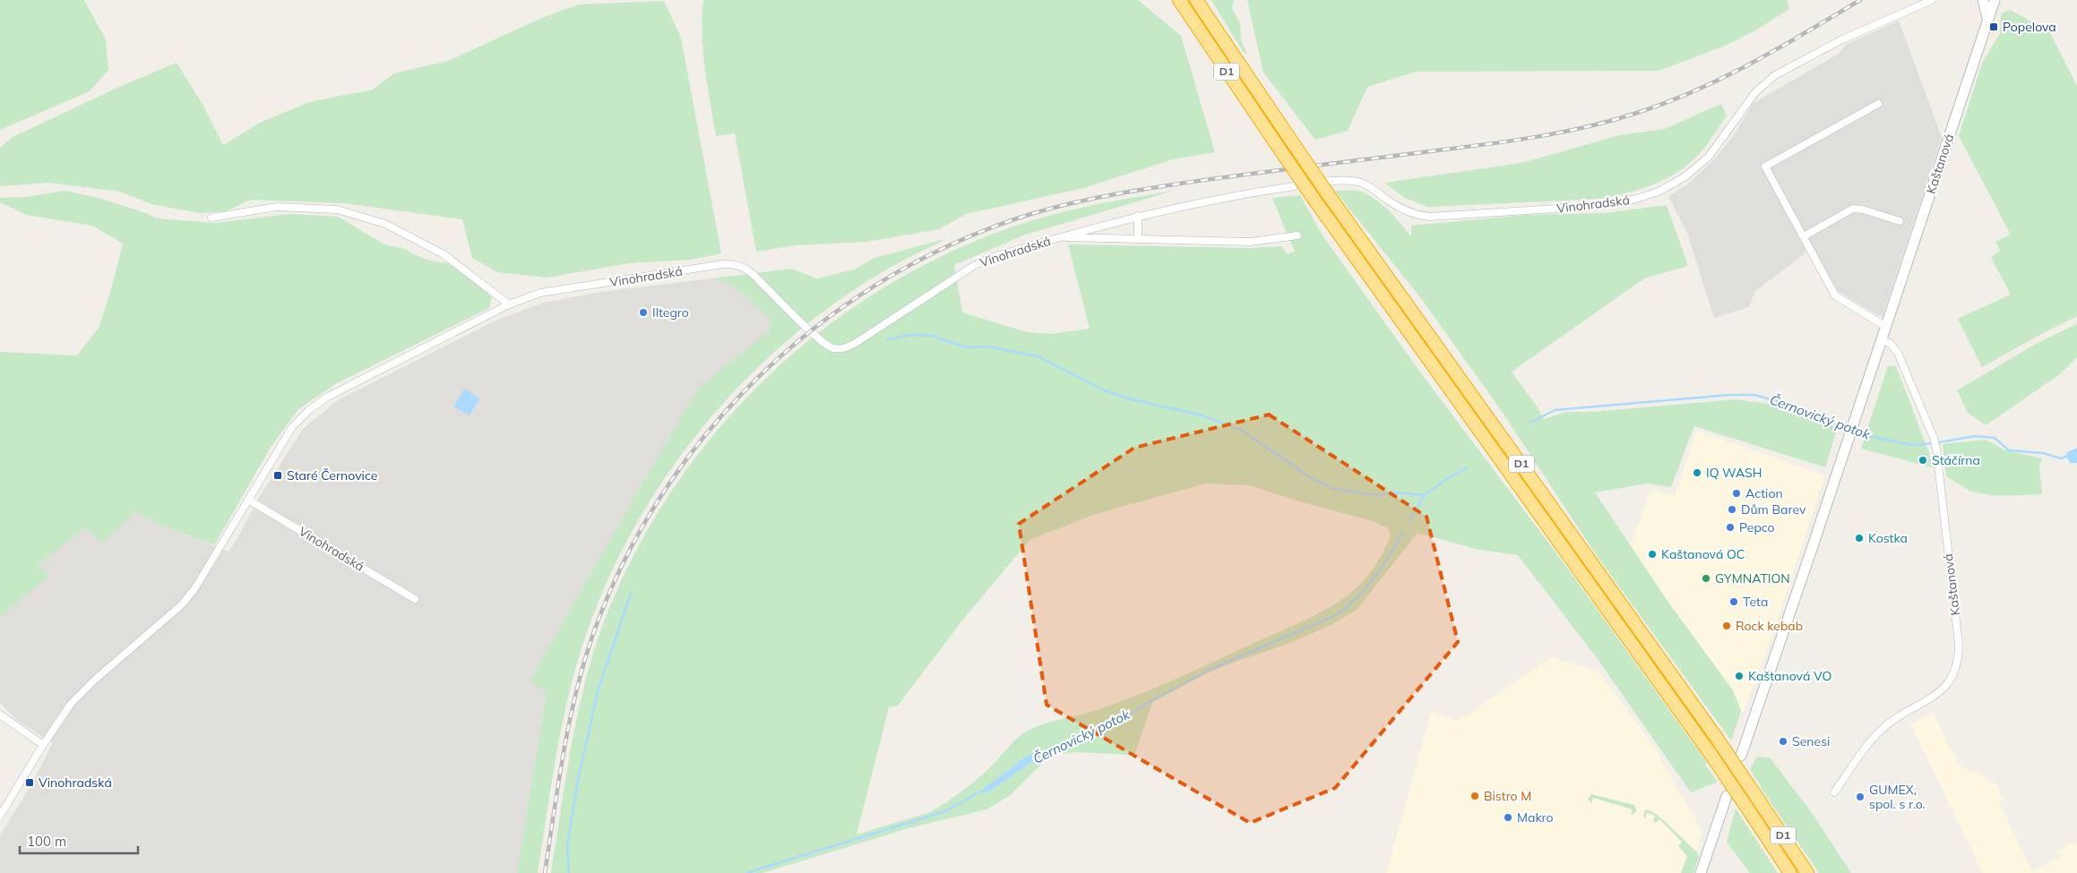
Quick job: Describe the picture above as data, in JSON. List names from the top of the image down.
{
  "streets": {
    "highway": ["D1"],
    "main road": ["Kaštanová"],
    "street": ["Vinohradská"]
  },
  "crossings": [
    ["D1", "Vinohradská"]
  ],
  "water": ["Černovický potok"],
  "places": {
    "transit": ["Popelova", "Staré Černovice", "Vinohradská"],
    "other": [
      "Iltegro",
      "Stáčírna",
      "IQ WASH",
      "Action",
      "Dům Barev",
      "Pepco",
      "Kostka",
      "Kaštanová OC",
      "GYMNATION",
      "Teta",
      "Rock kebab",
      "Kaštanová VO",
      "Senesi",
      "Bistro M",
      "GUMEX, spol. s r.o.",
      "Makro"
    ]
  },
  "scale_bar": "100 m"
}
